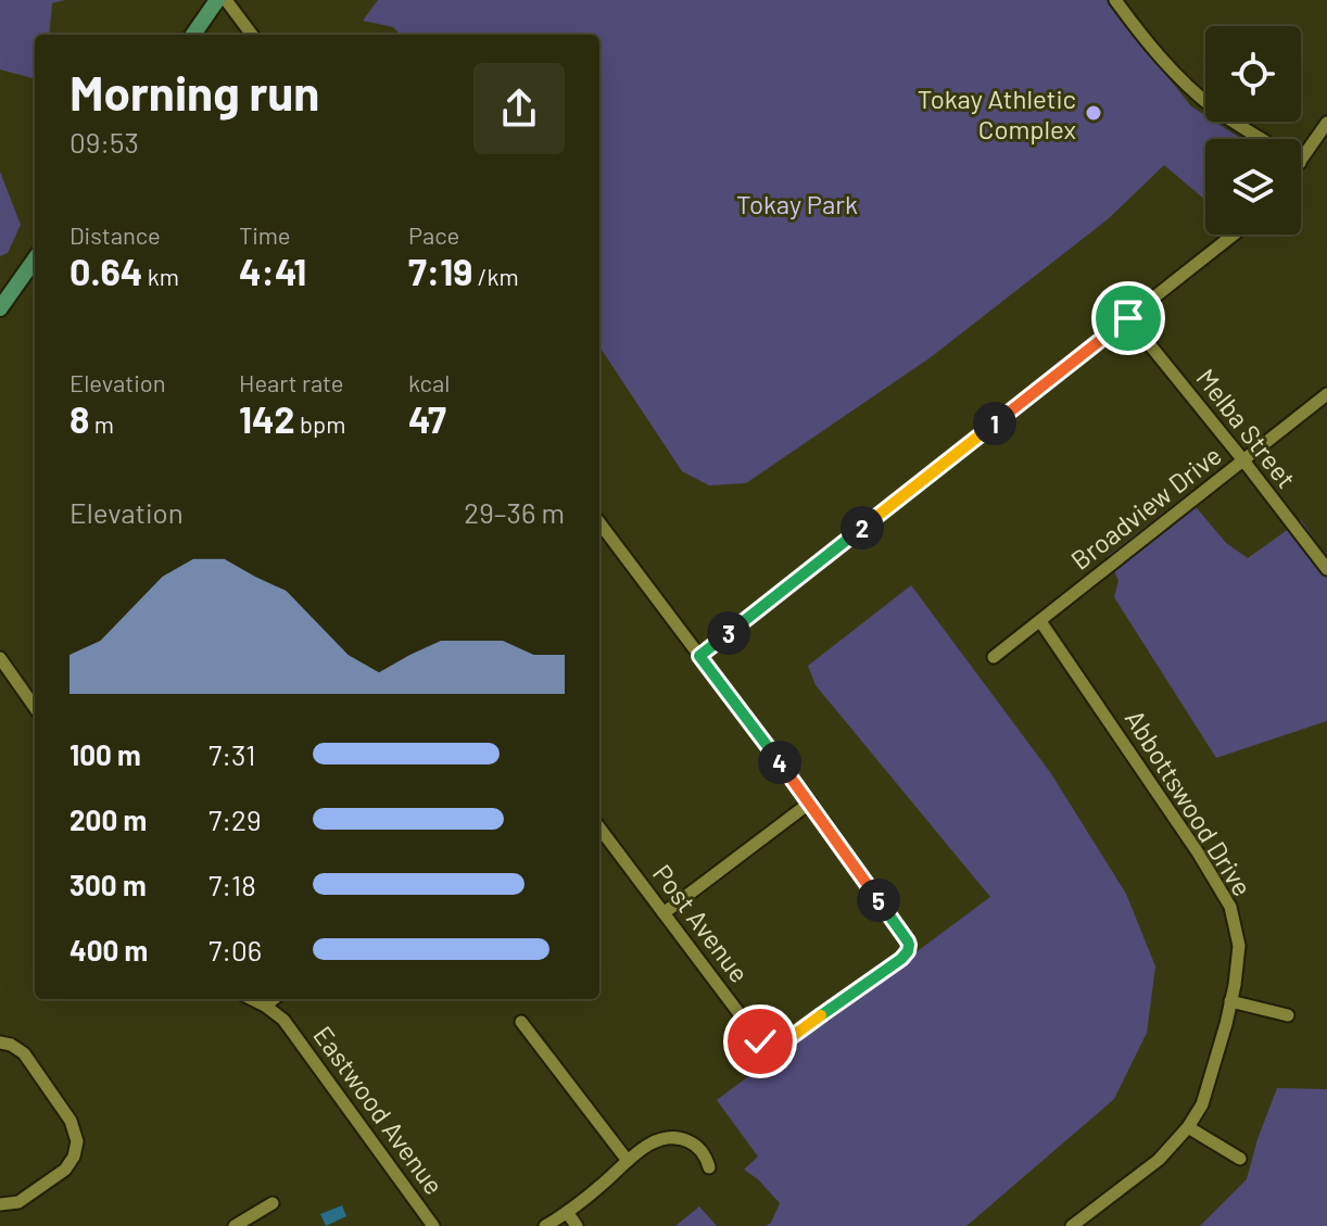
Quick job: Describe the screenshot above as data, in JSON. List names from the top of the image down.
{
  "streets": {
    "street": [
      "Melba Street",
      "Broadview Drive",
      "Abbottswood Drive",
      "Post Avenue",
      "Eastwood Avenue"
    ]
  },
  "crossings": [
    ["Melba Street", "Broadview Drive"],
    ["Broadview Drive", "Abbottswood Drive"]
  ],
  "parks": ["Tokay Park"],
  "places": ["Tokay Athletic Complex"],
  "page": {
    "heading": ["Morning run", "09:53"],
    "stats": [
      ["Distance", "0.64 km"],
      ["Time", "4:41"],
      ["Pace", "7:19 /km"],
      ["Elevation", "8 m"],
      ["Heart rate", "142 bpm"],
      ["kcal", "47"]
    ],
    "pins": [
      "1",
      "2",
      "3",
      "4",
      "5"
    ],
    "chart": ["Elevation", "29–36 m"],
    "list": [
      {
        "name": "100 m",
        "note": "7:31"
      },
      {
        "name": "200 m",
        "note": "7:29"
      },
      {
        "name": "300 m",
        "note": "7:18"
      },
      {
        "name": "400 m",
        "note": "7:06"
      }
    ]
  }
}
